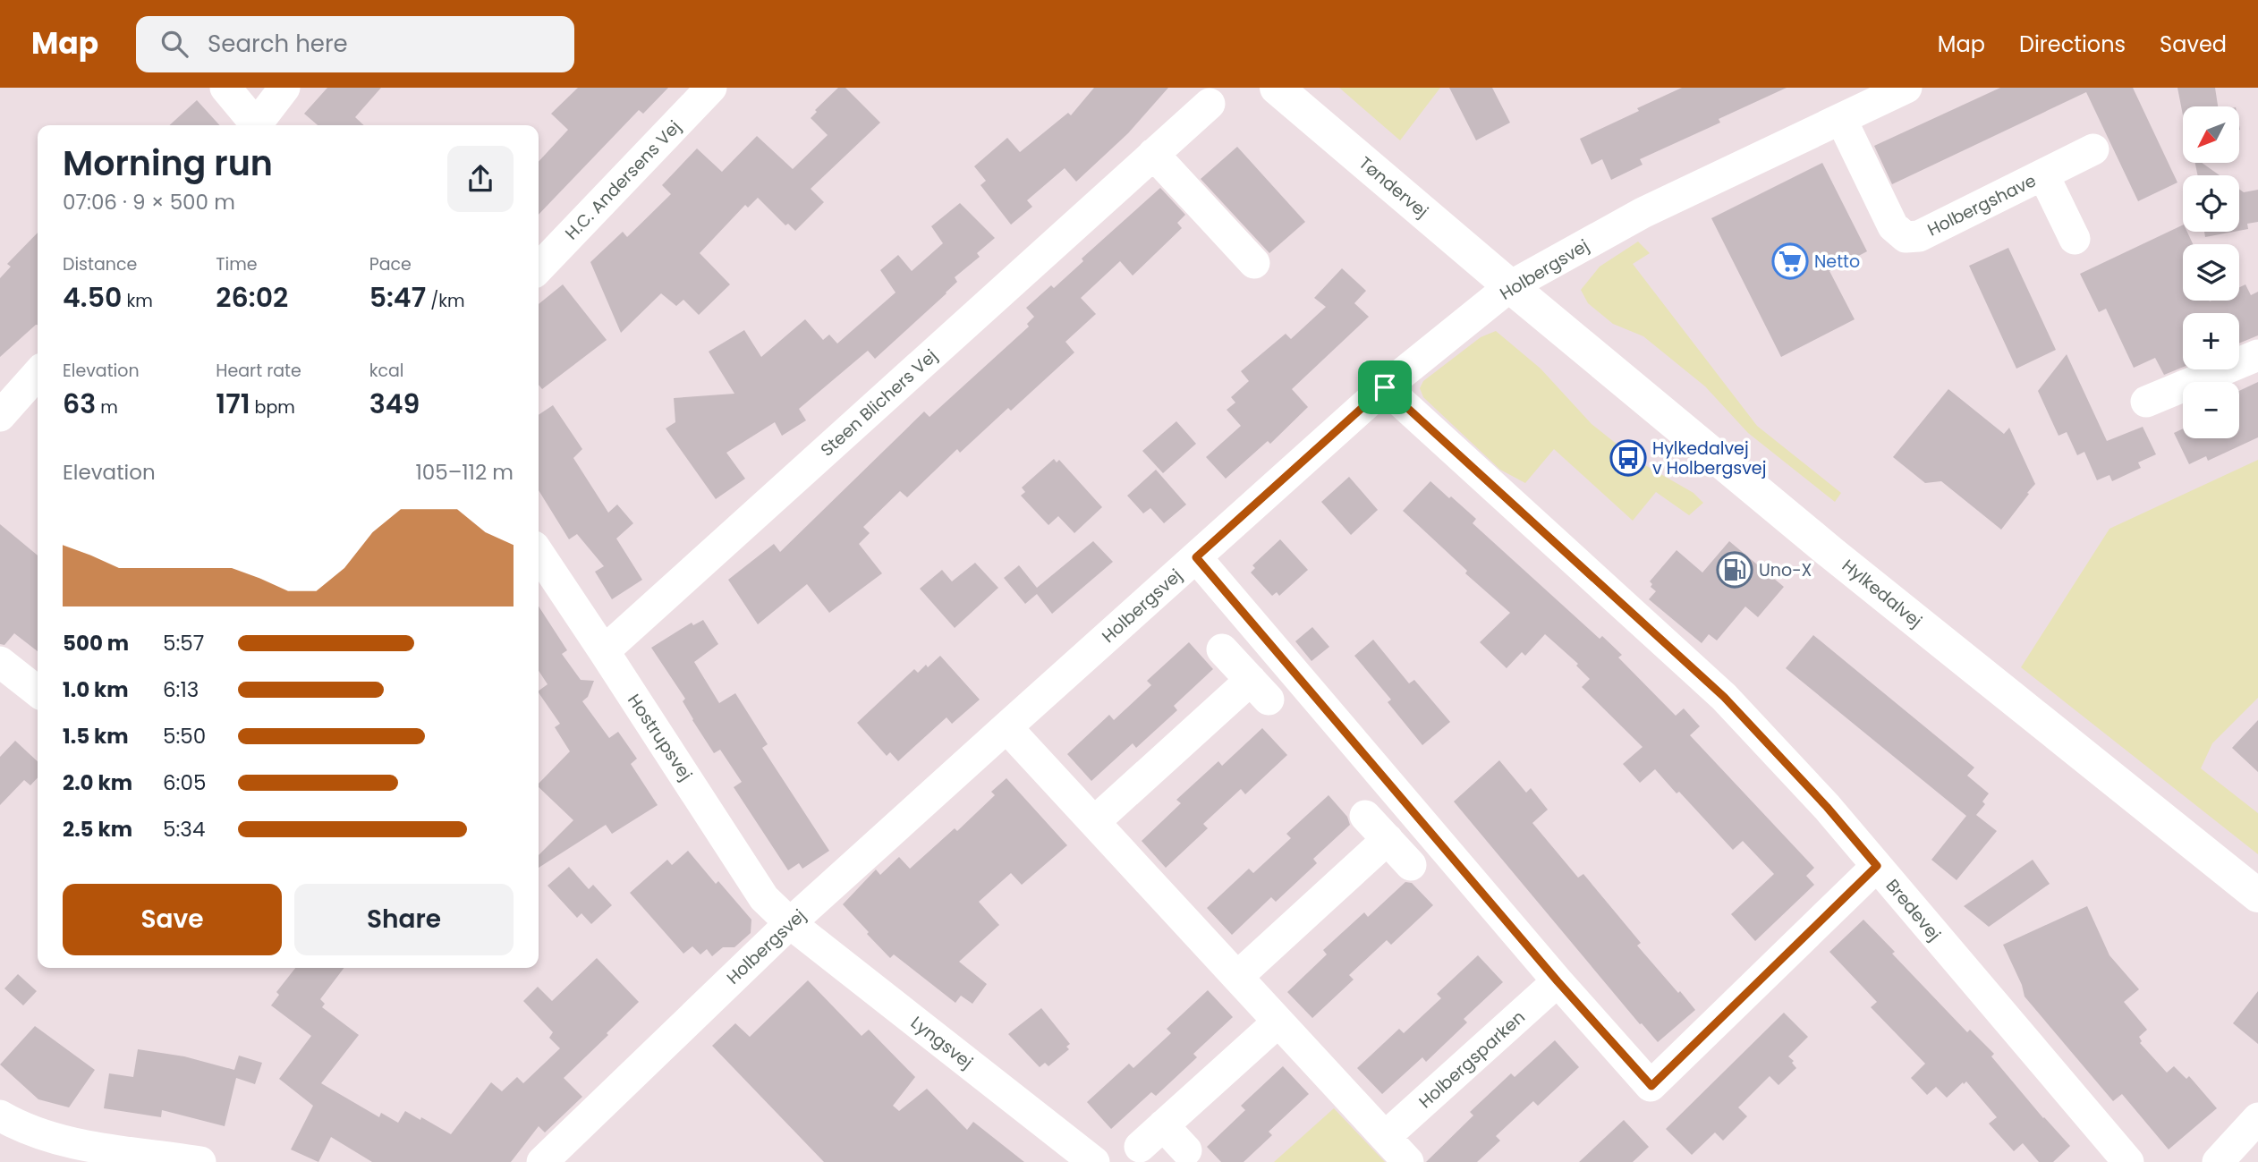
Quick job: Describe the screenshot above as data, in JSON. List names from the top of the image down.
{
  "streets": {
    "street": [
      "H.C. Andersens Vej",
      "Tøndervej",
      "Holbergshave",
      "Holbergsvej",
      "Steen Blichers Vej",
      "Hylkedalvej",
      "Hostrupsvej",
      "Bredevej",
      "Lyngsvej",
      "Holbergsparken"
    ]
  },
  "crossings": [
    ["Tøndervej", "Holbergsvej"],
    ["Tøndervej", "Hylkedalvej"],
    ["Holbergshave", "Holbergsvej"],
    ["Holbergsvej", "Hylkedalvej"],
    ["Holbergsvej", "Hostrupsvej"],
    ["Holbergsvej", "Bredevej"],
    ["Holbergsvej", "Lyngsvej"],
    ["Steen Blichers Vej", "Hostrupsvej"],
    ["Hostrupsvej", "Lyngsvej"]
  ],
  "places": {
    "supermarket": ["Netto"],
    "bus stop": ["Hylkedalvej v Holbergsvej"],
    "fuel station": ["Uno-X"]
  },
  "north": "bottom left",
  "page": {
    "header": "Map",
    "search": "Search here",
    "nav": ["Map", "Directions", "Saved"],
    "map_buttons": ["+", "−"],
    "heading": ["Morning run", "07:06 · 9 × 500 m"],
    "stats": [
      ["Distance", "4.50 km"],
      ["Time", "26:02"],
      ["Pace", "5:47 /km"],
      ["Elevation", "63 m"],
      ["Heart rate", "171 bpm"],
      ["kcal", "349"]
    ],
    "chart": ["Elevation", "105–112 m"],
    "list": [
      {
        "name": "500 m",
        "note": "5:57"
      },
      {
        "name": "1.0 km",
        "note": "6:13"
      },
      {
        "name": "1.5 km",
        "note": "5:50"
      },
      {
        "name": "2.0 km",
        "note": "6:05"
      },
      {
        "name": "2.5 km",
        "note": "5:34"
      }
    ],
    "buttons": ["Save", "Share"]
  }
}
